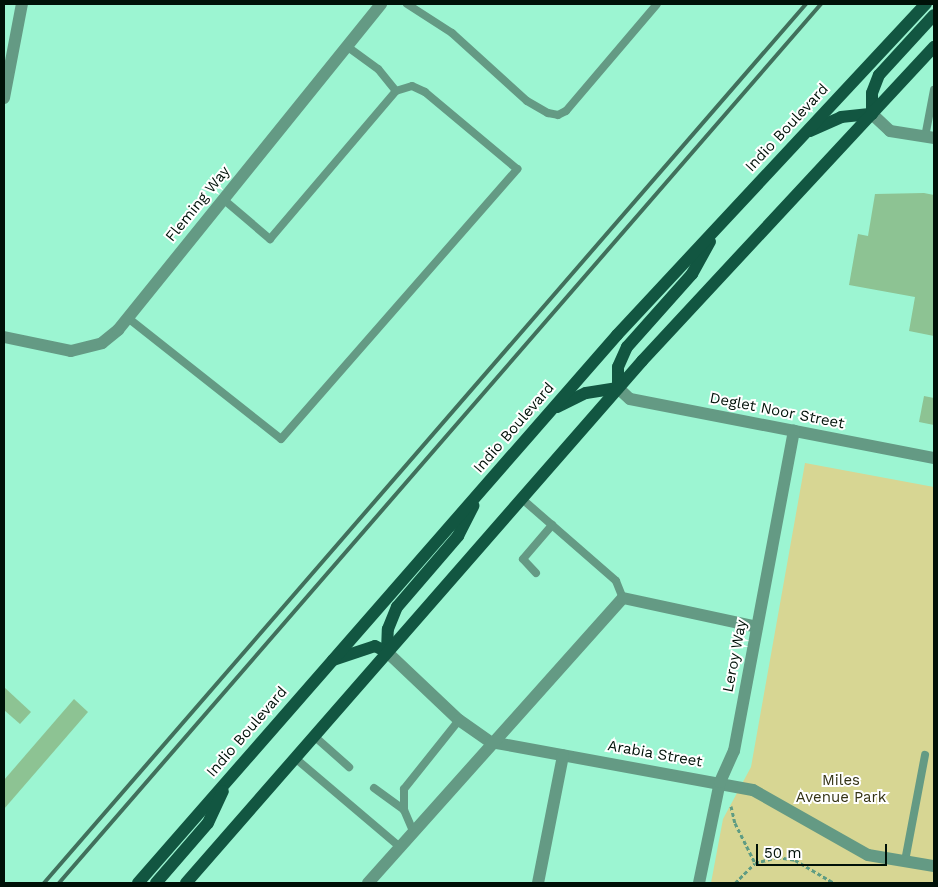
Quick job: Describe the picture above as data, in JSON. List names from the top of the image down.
{
  "streets": {
    "main road": ["Indio Boulevard"],
    "street": [
      "Fleming Way",
      "Deglet Noor Street",
      "Leroy Way",
      "Arabia Street"
    ]
  },
  "crossings": [
    ["Deglet Noor Street", "Leroy Way"],
    ["Leroy Way", "Arabia Street"]
  ],
  "parks": ["Miles Avenue Park"],
  "scale_bar": "50 m"
}
